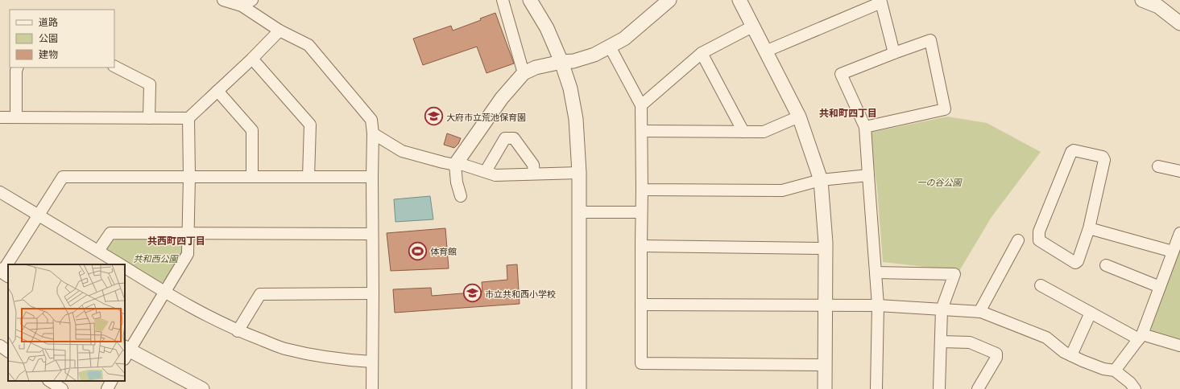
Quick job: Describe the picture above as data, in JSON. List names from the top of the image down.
{
  "districts": ["共和町四丁目", "共西町四丁目"],
  "parks": ["一の谷公園", "共和西公園"],
  "places": {
    "school or university": ["大府市立荒池保育園", "市立共和西小学校"],
    "sports": ["体育館"]
  },
  "legend": ["道路", "公園", "建物"]
}
